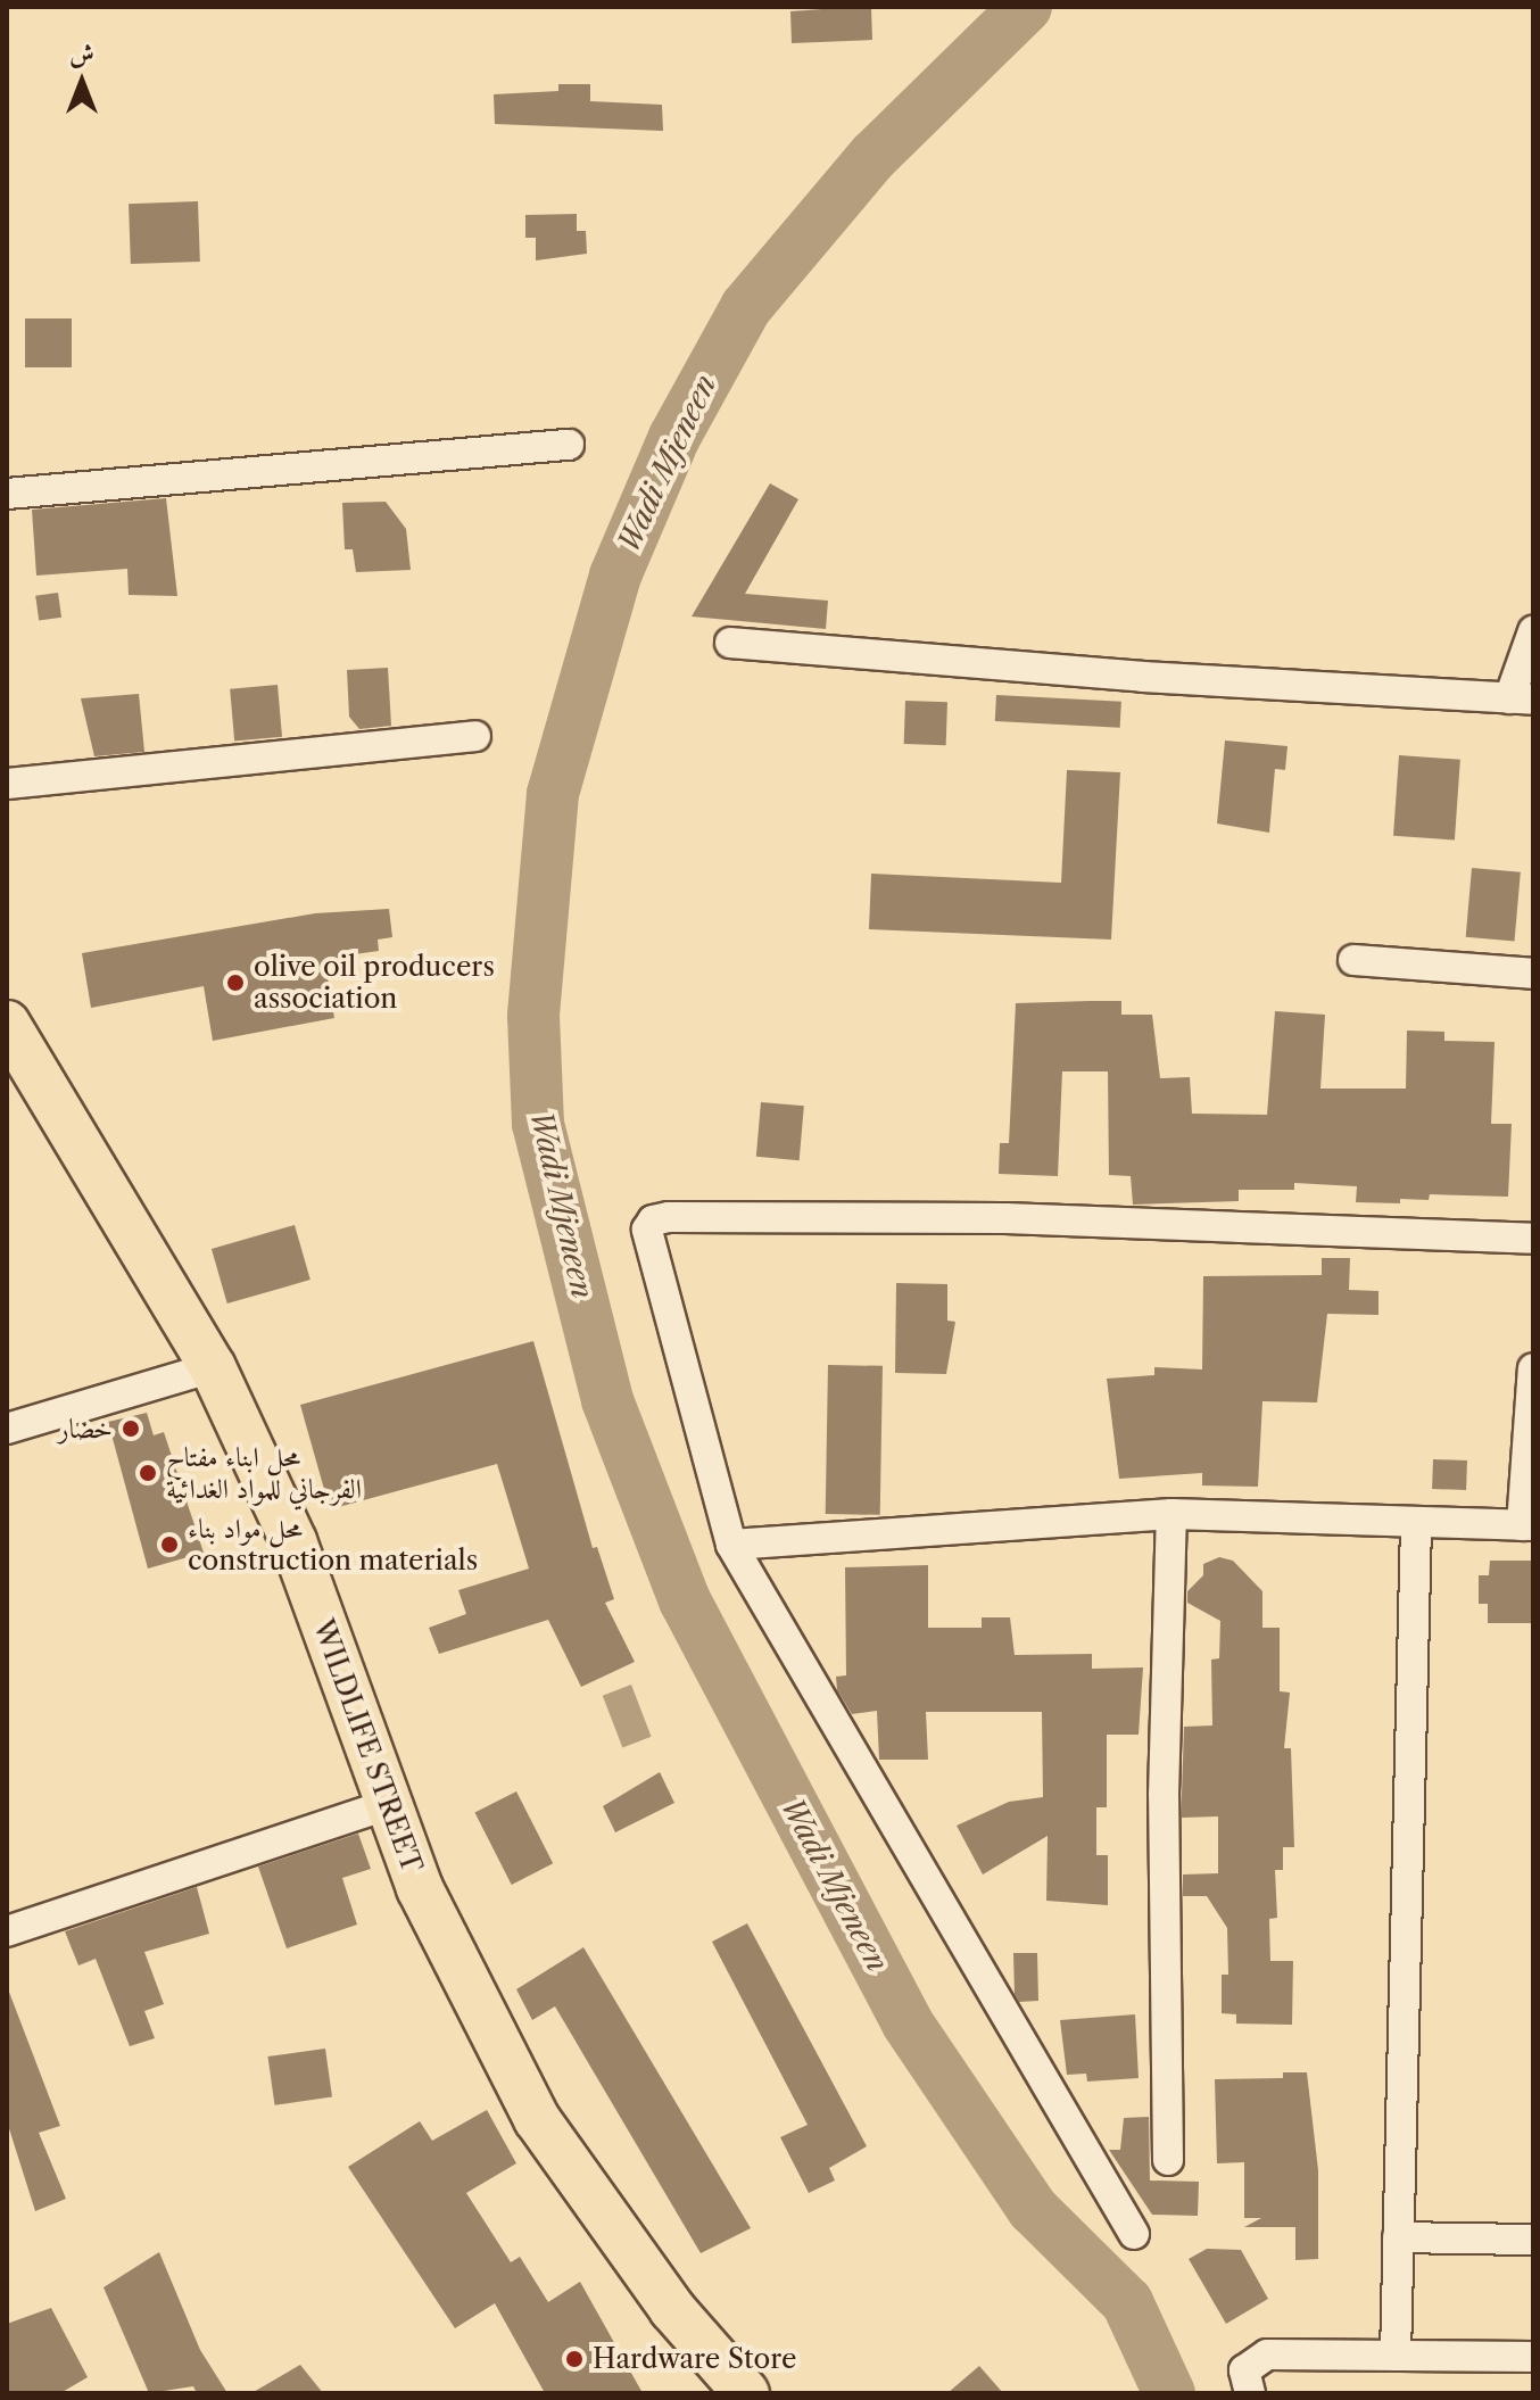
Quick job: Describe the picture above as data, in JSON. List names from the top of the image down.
{
  "streets": {
    "main road": ["WILDLIFE STREET"]
  },
  "water": ["Wadi Mjeneen"],
  "places": [
    "olive oil producers association",
    "خضار",
    "محل ابناء مفتاح الفرجاني للمواد الغدائية",
    "محل مواد بناء construction materials",
    "Hardware Store"
  ],
  "north": "top"
}
